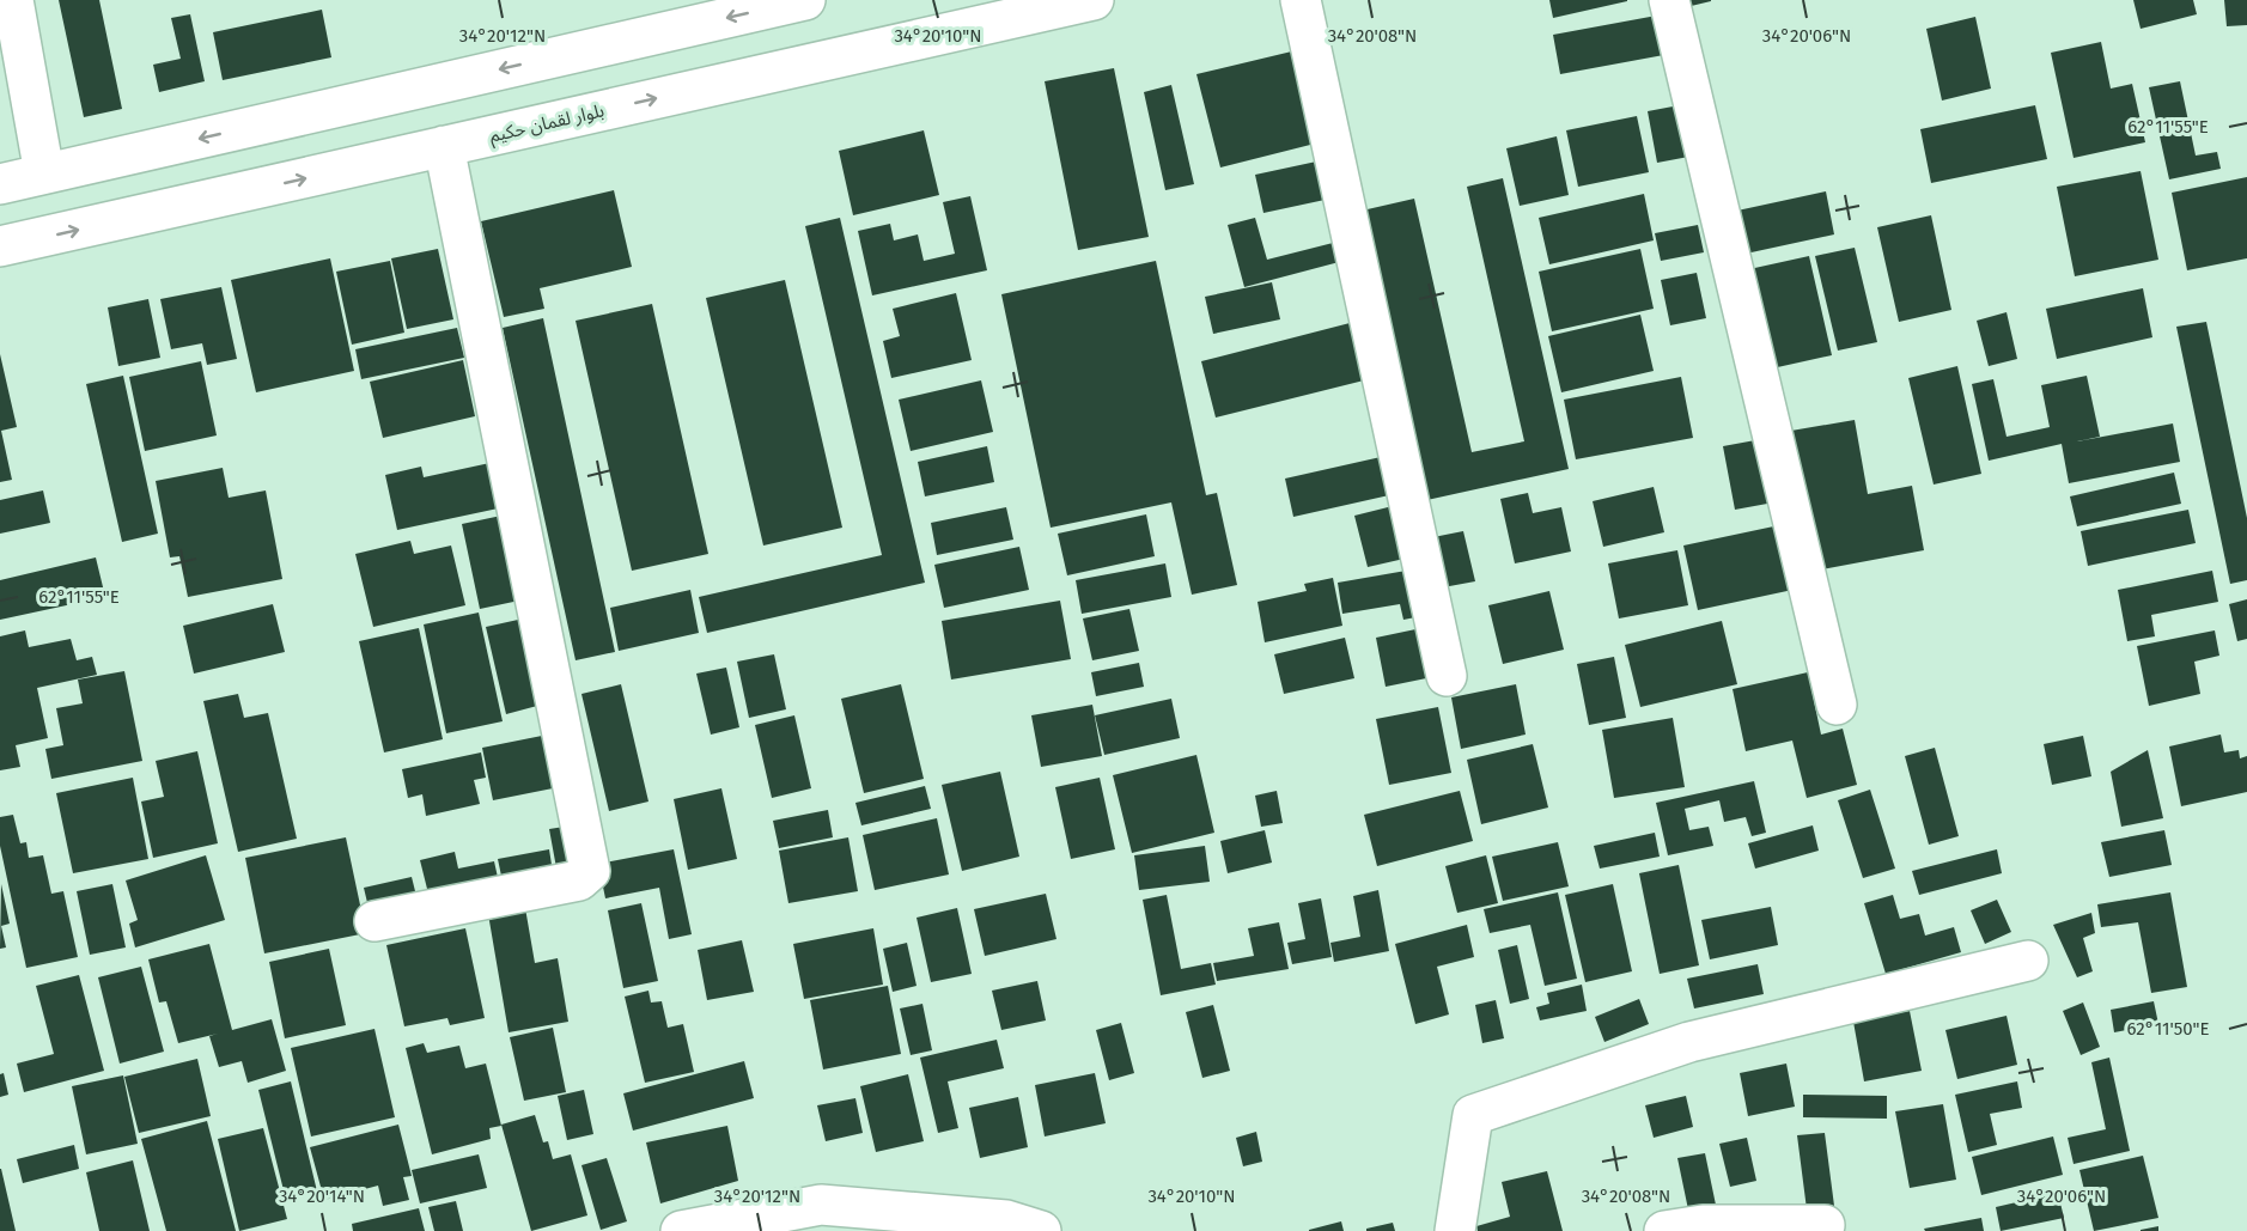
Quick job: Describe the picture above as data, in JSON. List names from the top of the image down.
{
  "streets": {
    "street": ["بلوار لقمان حکیم"]
  },
  "coordinates": [
    "34°20'12\"N",
    "34°20'10\"N",
    "34°20'08\"N",
    "34°20'06\"N",
    "62°11'55\"E",
    "62°11'50\"E",
    "34°20'14\"N"
  ]
}
